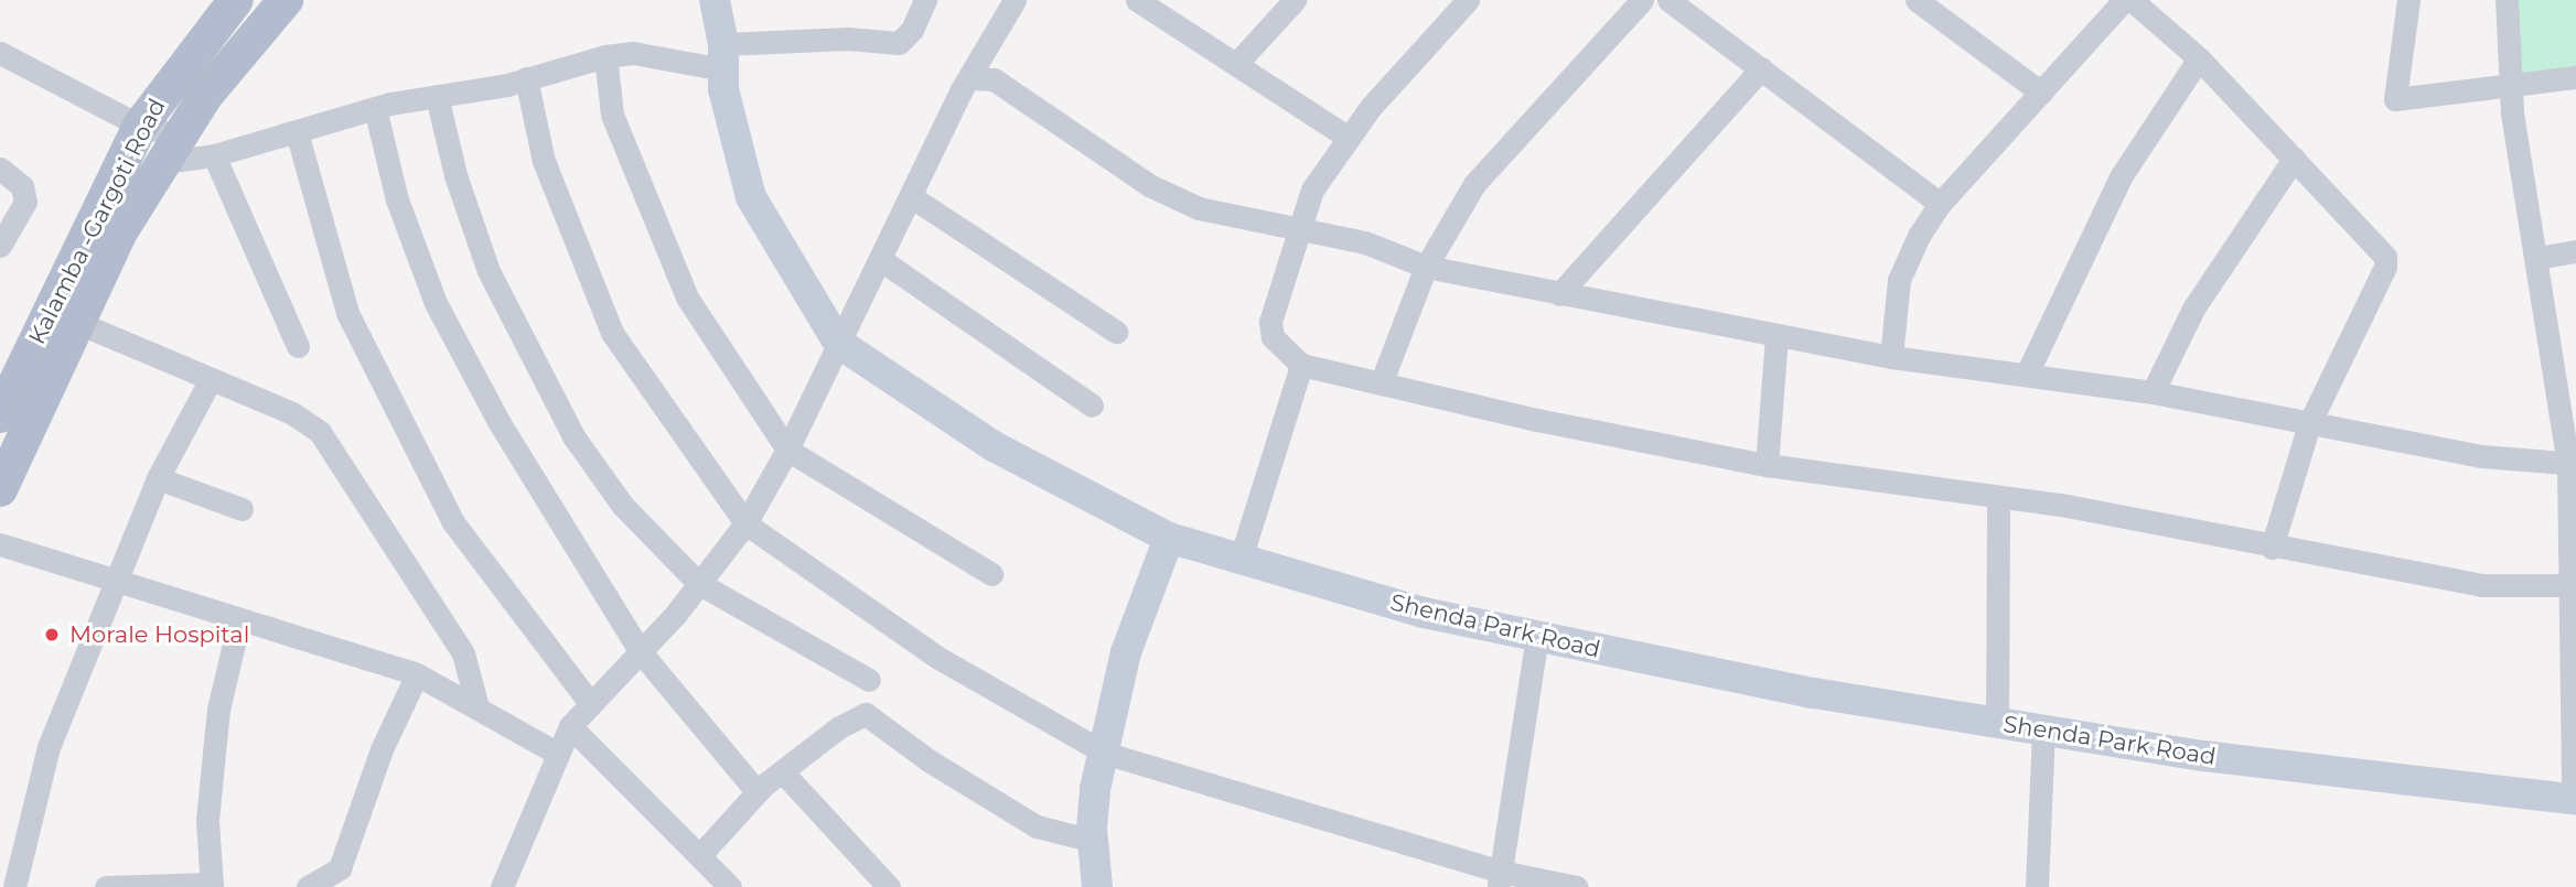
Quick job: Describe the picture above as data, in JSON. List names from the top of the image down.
{
  "streets": {
    "main road": ["Kalamba -Gargoti Road", "Shenda Park Road"]
  },
  "places": ["Morale Hospital"]
}
